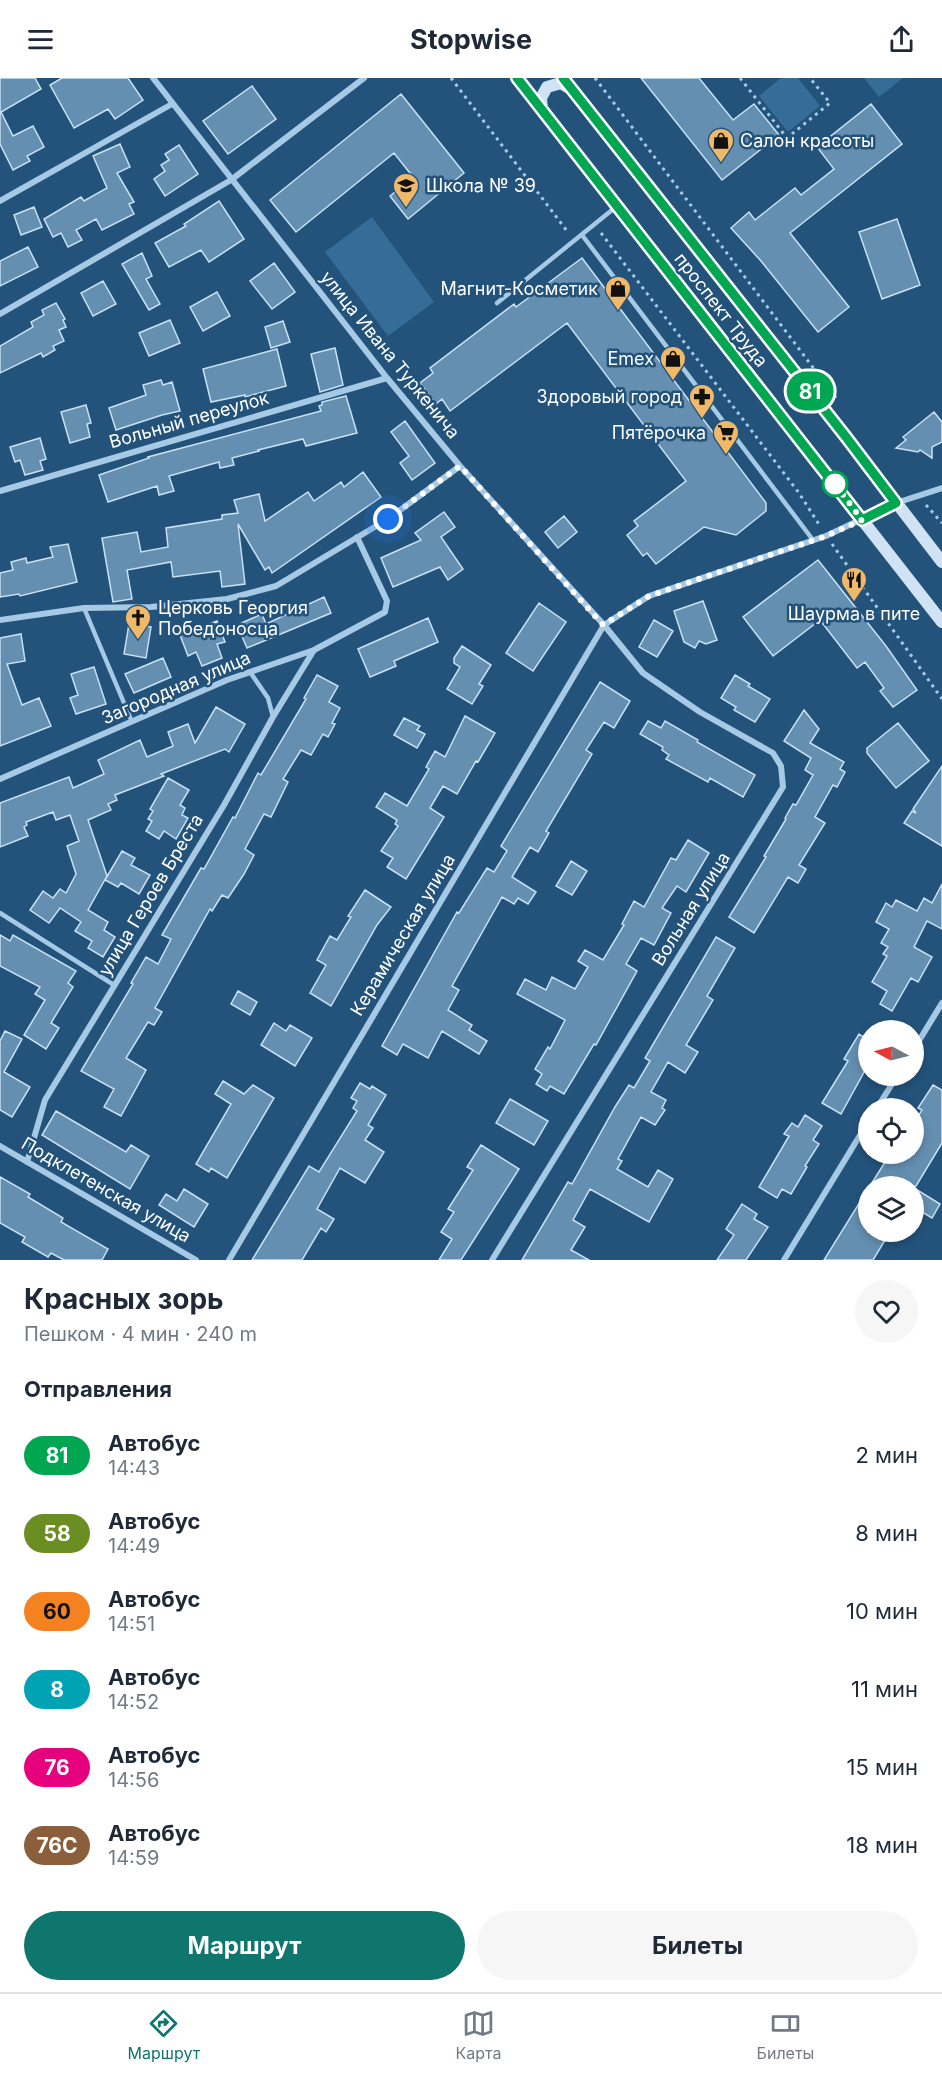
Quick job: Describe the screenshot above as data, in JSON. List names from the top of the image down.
{
  "streets": {
    "main road": ["проспект Труда"],
    "street": [
      "улица Ивана Туркенича",
      "Вольный переулок",
      "Загородная улица",
      "улица Героев Бреста",
      "Вольная улица",
      "Керамическая улица",
      "Подклетенская улица"
    ]
  },
  "crossings": [
    ["улица Ивана Туркенича", "Вольный переулок"],
    ["улица Ивана Туркенича", "Вольная улица"],
    ["улица Ивана Туркенича", "Керамическая улица"],
    ["Загородная улица", "улица Героев Бреста"],
    ["улица Героев Бреста", "Подклетенская улица"],
    ["Вольная улица", "Керамическая улица"]
  ],
  "places": {
    "shop": ["Салон красоты", "Магнит-Косметик", "Emex"],
    "school or university": ["Школа № 39"],
    "pharmacy": ["Здоровый город"],
    "supermarket": ["Пятёрочка"],
    "restaurant": ["Шаурма в пите"],
    "church": ["Церковь Георгия Победоносца"]
  },
  "lines": ["bus line 81"],
  "north": "left",
  "page": {
    "header": "Stopwise",
    "on_map": "81",
    "heading": [
      ["Красных зорь", "Пешком · 4 мин · 240 m"],
      "Отправления"
    ],
    "list": [
      {
        "mark": "81",
        "name": "Автобус",
        "note": "14:43",
        "value": "2 мин"
      },
      {
        "mark": "58",
        "name": "Автобус",
        "note": "14:49",
        "value": "8 мин"
      },
      {
        "mark": "60",
        "name": "Автобус",
        "note": "14:51",
        "value": "10 мин"
      },
      {
        "mark": "8",
        "name": "Автобус",
        "note": "14:52",
        "value": "11 мин"
      },
      {
        "mark": "76",
        "name": "Автобус",
        "note": "14:56",
        "value": "15 мин"
      },
      {
        "mark": "76С",
        "name": "Автобус",
        "note": "14:59",
        "value": "18 мин"
      }
    ],
    "buttons": ["Маршрут", "Билеты"],
    "tabs": ["Маршрут", "Карта", "Билеты"]
  }
}
